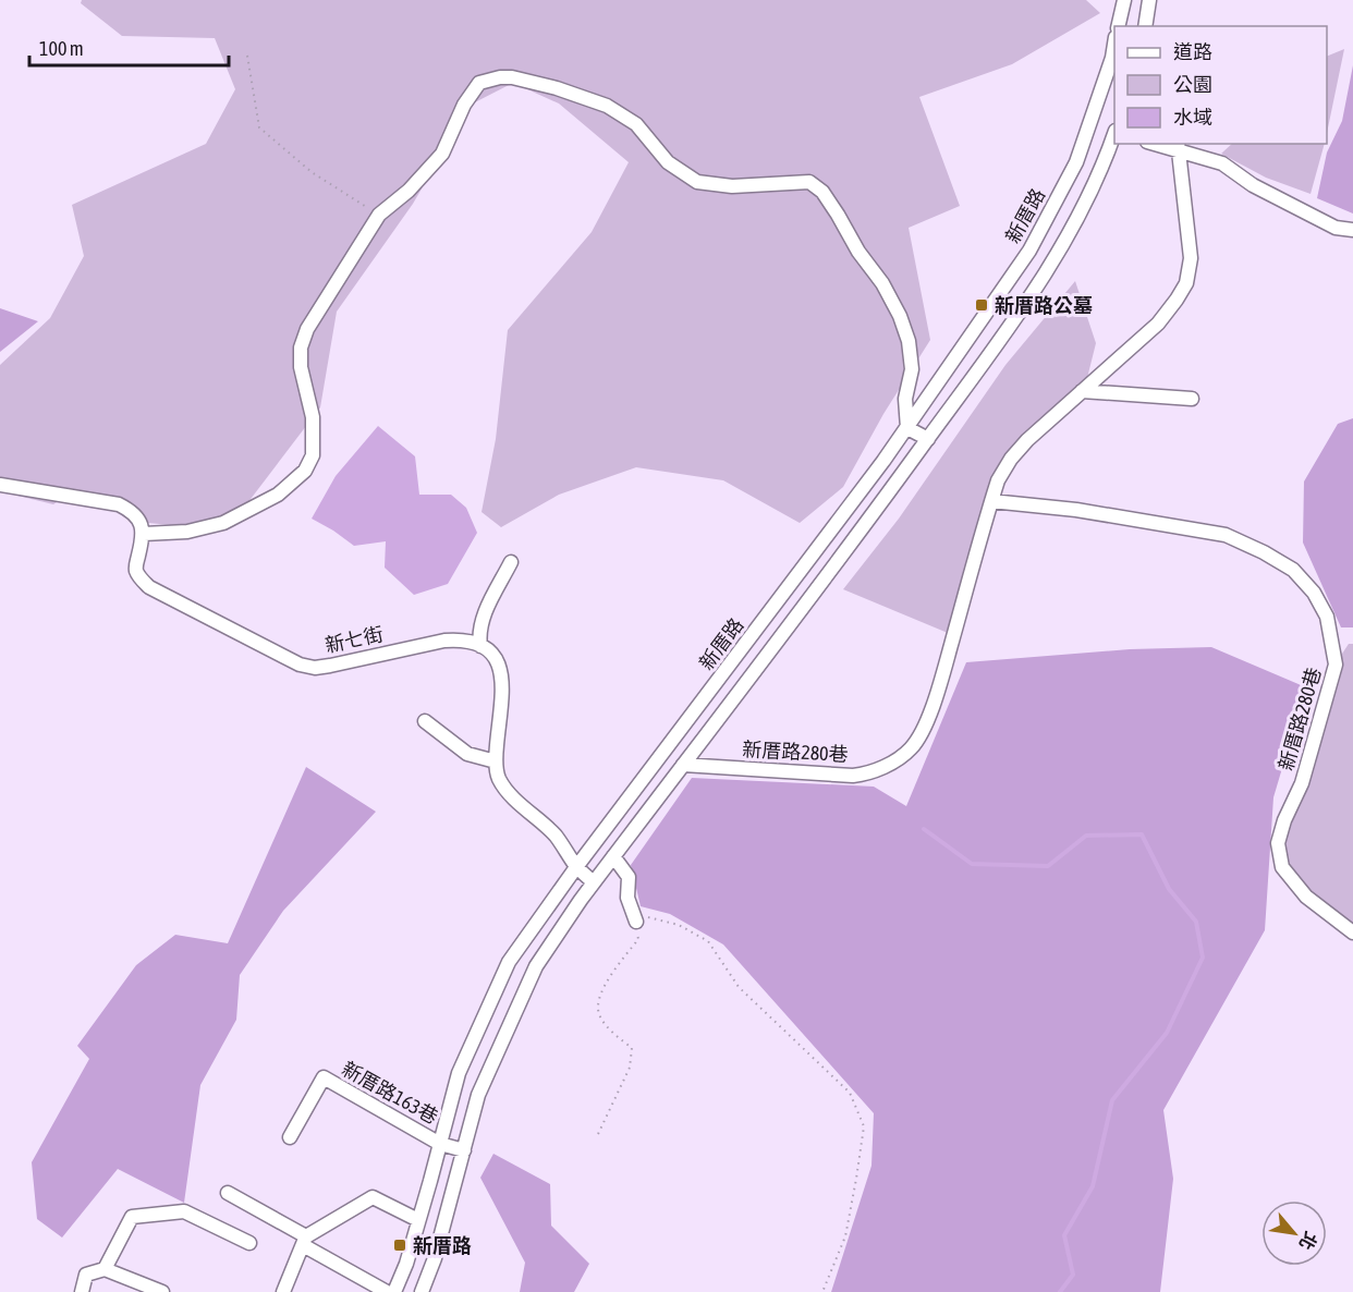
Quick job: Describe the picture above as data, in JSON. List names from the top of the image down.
{
  "streets": {
    "street": [
      "新厝路",
      "新七街",
      "新厝路280巷",
      "新厝路163巷"
    ]
  },
  "crossings": [
    ["新厝路", "新厝路163巷"]
  ],
  "places": {
    "transit": ["新厝路公墓", "新厝路"]
  },
  "legend": ["道路", "公園", "水域"],
  "scale_bar": "100 m",
  "north": "bottom right"
}
